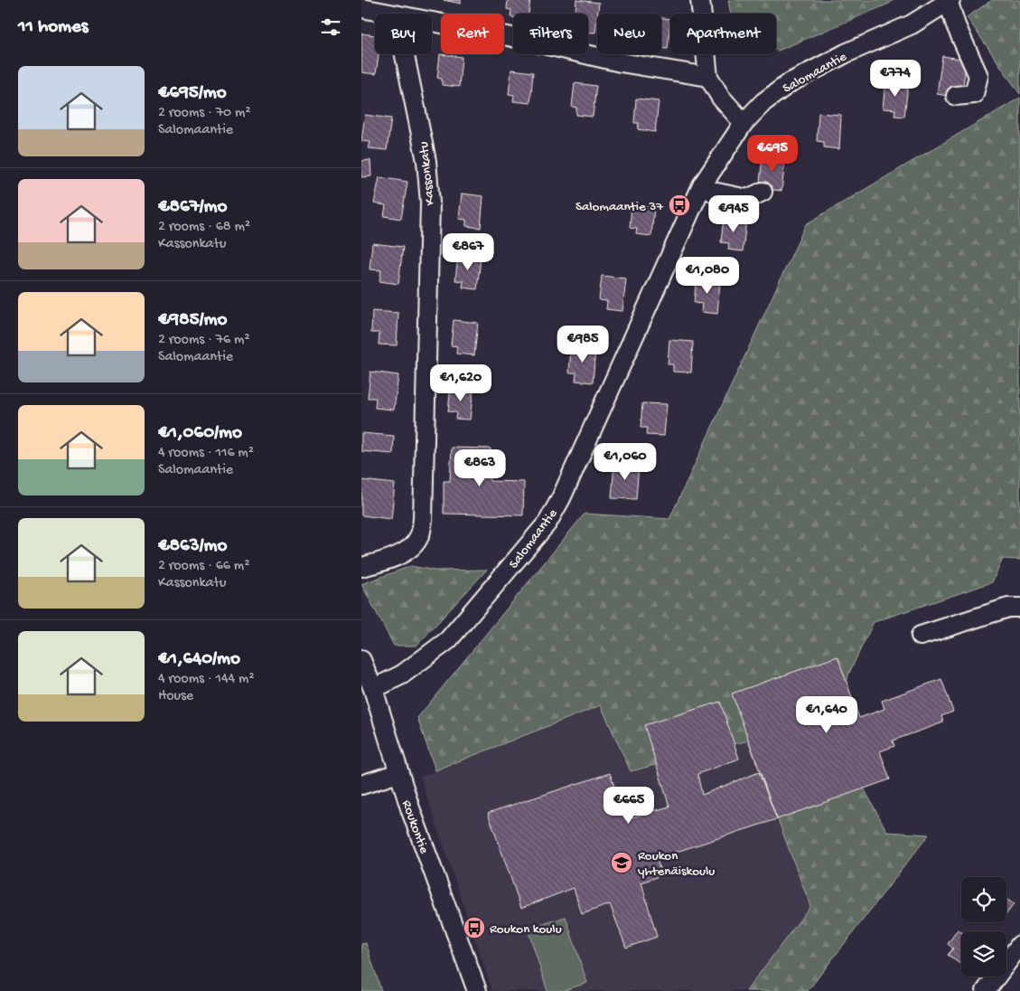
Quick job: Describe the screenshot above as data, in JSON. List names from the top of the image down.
{
  "streets": {
    "street": ["Salomaantie", "Kassonkatu", "Roukontie"]
  },
  "crossings": [
    ["Salomaantie", "Roukontie"]
  ],
  "places": {
    "bus stop": ["Salomaantie 37", "Roukon koulu"],
    "school or university": ["Roukon yhtenäiskoulu"]
  },
  "page": {
    "heading": "11 homes",
    "chip": [
      "Buy",
      "Rent",
      "Filters",
      "New",
      "Apartment"
    ],
    "list": [
      {
        "name": "€695/mo",
        "note": "2 rooms · 70 m² · Salomaantie"
      },
      {
        "name": "€867/mo",
        "note": "2 rooms · 68 m² · Kassonkatu"
      },
      {
        "name": "€985/mo",
        "note": "2 rooms · 76 m² · Salomaantie"
      },
      {
        "name": "€1,060/mo",
        "note": "4 rooms · 116 m² · Salomaantie"
      },
      {
        "name": "€863/mo",
        "note": "2 rooms · 66 m² · Kassonkatu"
      },
      {
        "name": "€1,640/mo",
        "note": "4 rooms · 144 m² · House"
      }
    ],
    "price": [
      "€774",
      "€695",
      "€945",
      "€867",
      "€1,080",
      "€985",
      "€1,620",
      "€1,060",
      "€863",
      "€1,640",
      "€665"
    ]
  }
}
